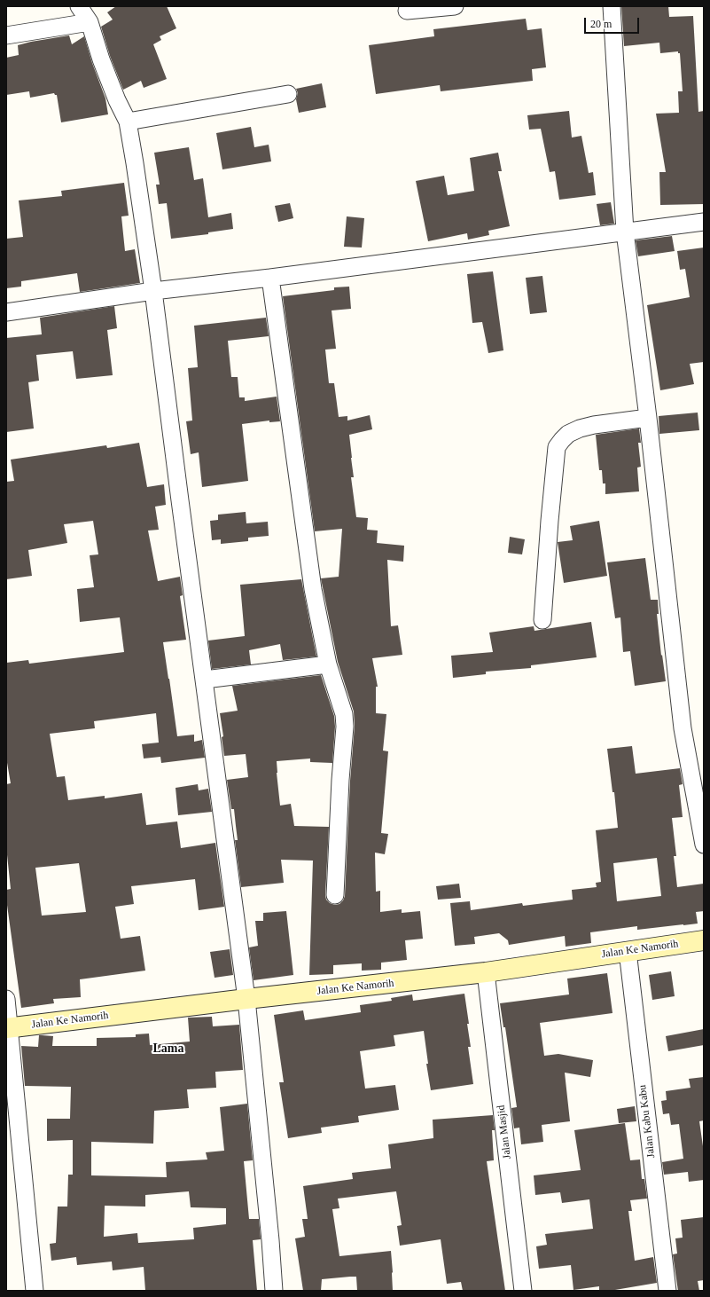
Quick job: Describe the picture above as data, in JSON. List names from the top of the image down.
{
  "streets": {
    "street": ["Jalan Ke Namorih", "Jalan Kabu Kabu", "Jalan Masjid"]
  },
  "crossings": [
    ["Jalan Ke Namorih", "Jalan Kabu Kabu"],
    ["Jalan Ke Namorih", "Jalan Masjid"]
  ],
  "districts": ["Lama"],
  "scale_bar": "20 m"
}
